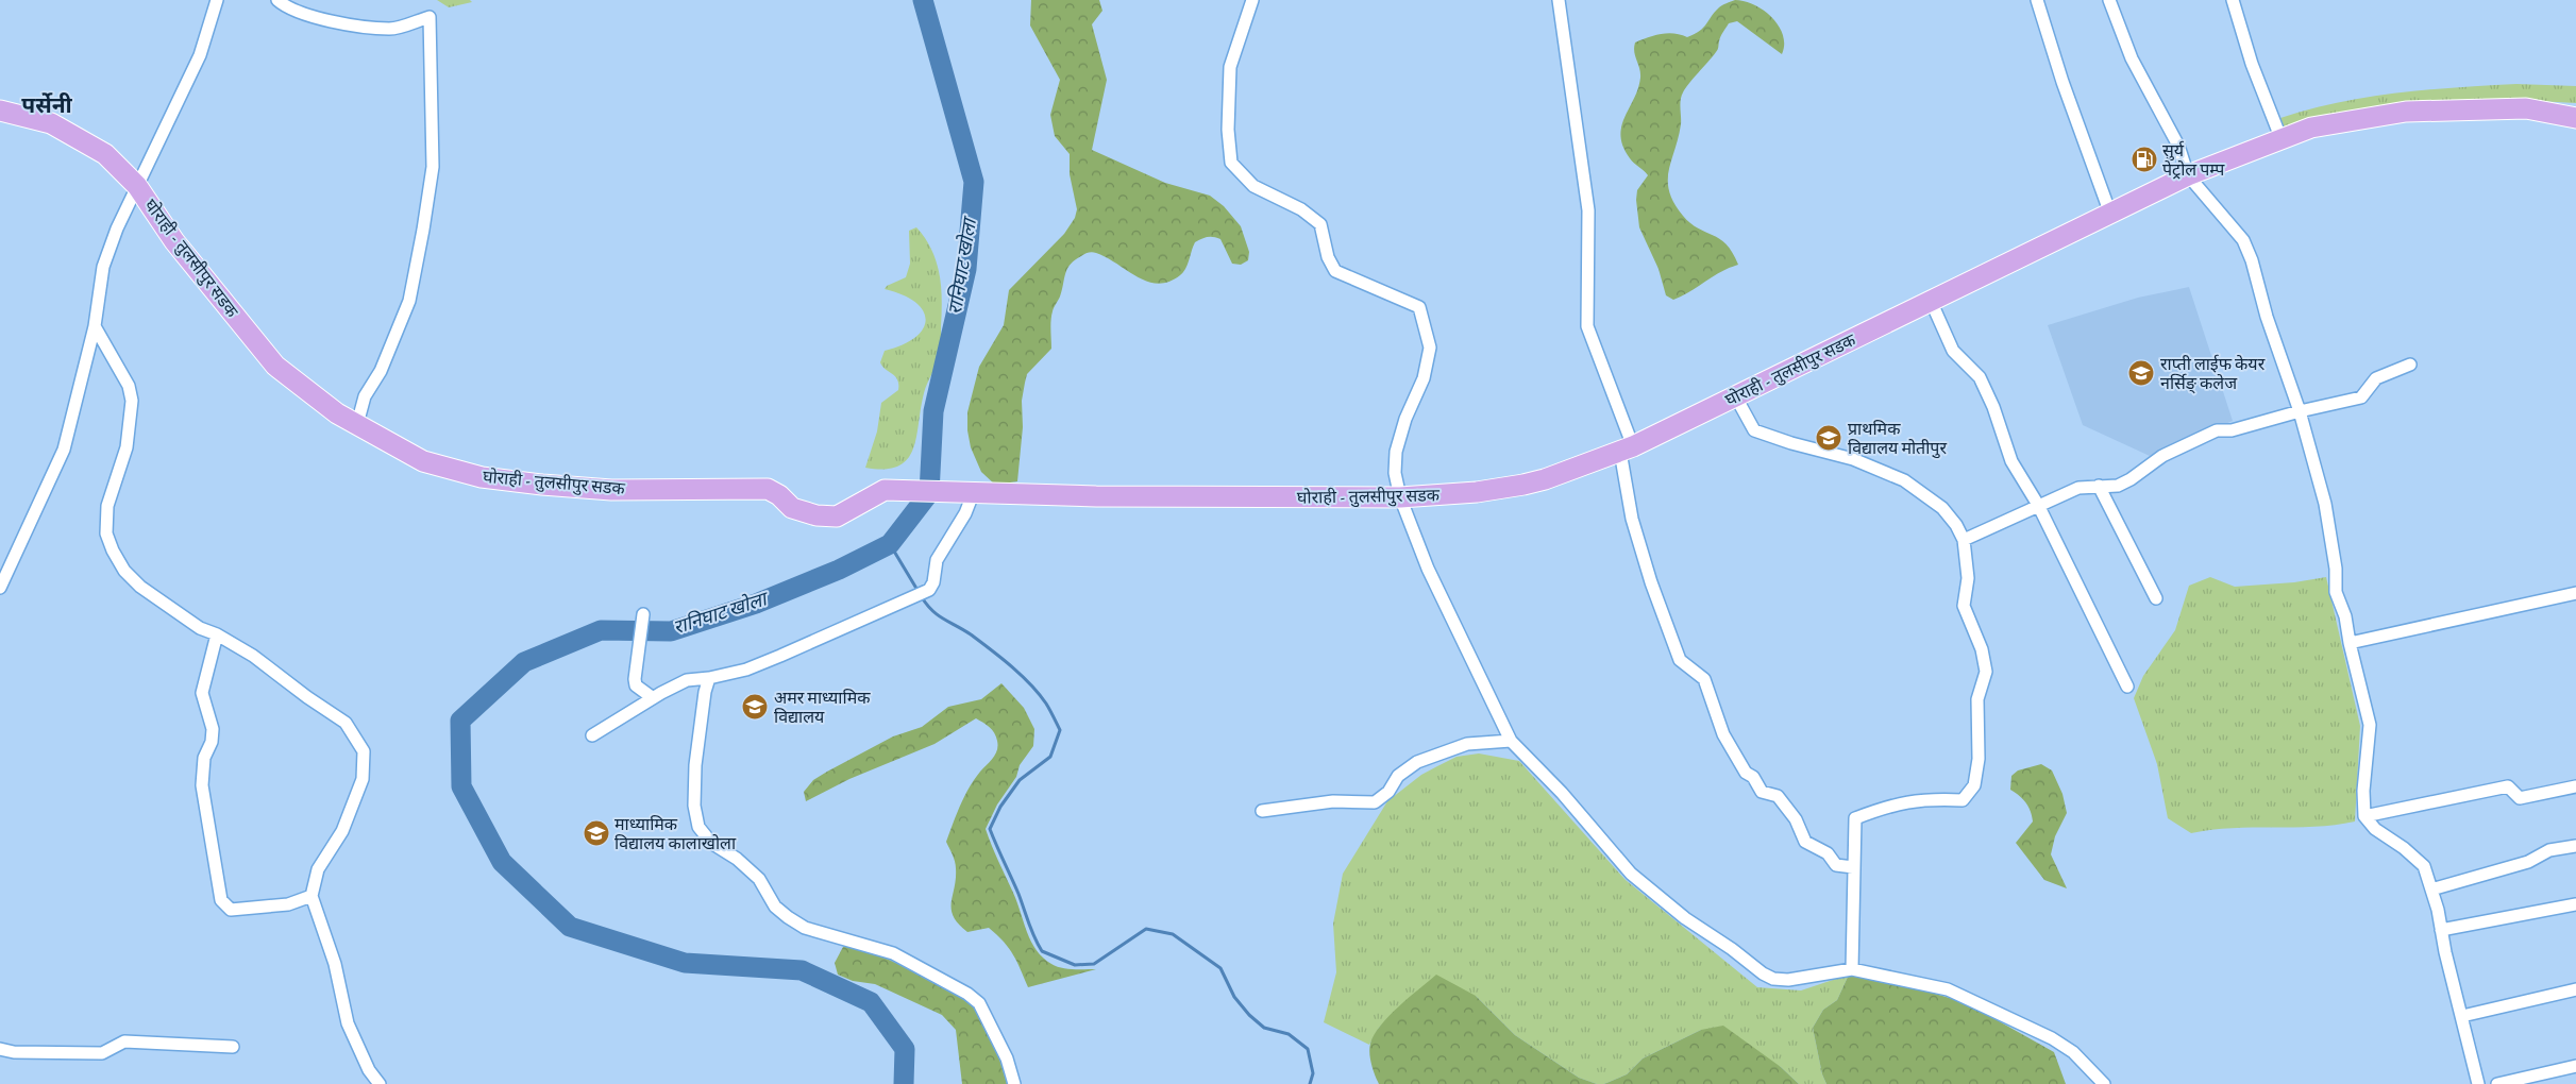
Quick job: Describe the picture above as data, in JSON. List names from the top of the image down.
{
  "streets": {
    "main road": ["घोराही - तुलसीपुर सडक"]
  },
  "districts": ["पर्सेनी"],
  "water": ["रानिघाट खोला"],
  "places": {
    "fuel station": ["सुर्य पेट्रोल पम्प"],
    "school or university": [
      "राप्ती लाईफ केयर नर्सिङ् कलेज",
      "प्राथमिक विद्यालय मोतीपुर",
      "अमर माध्यामिक विद्यालय",
      "माध्यामिक विद्यालय कालाखोला"
    ]
  }
}
